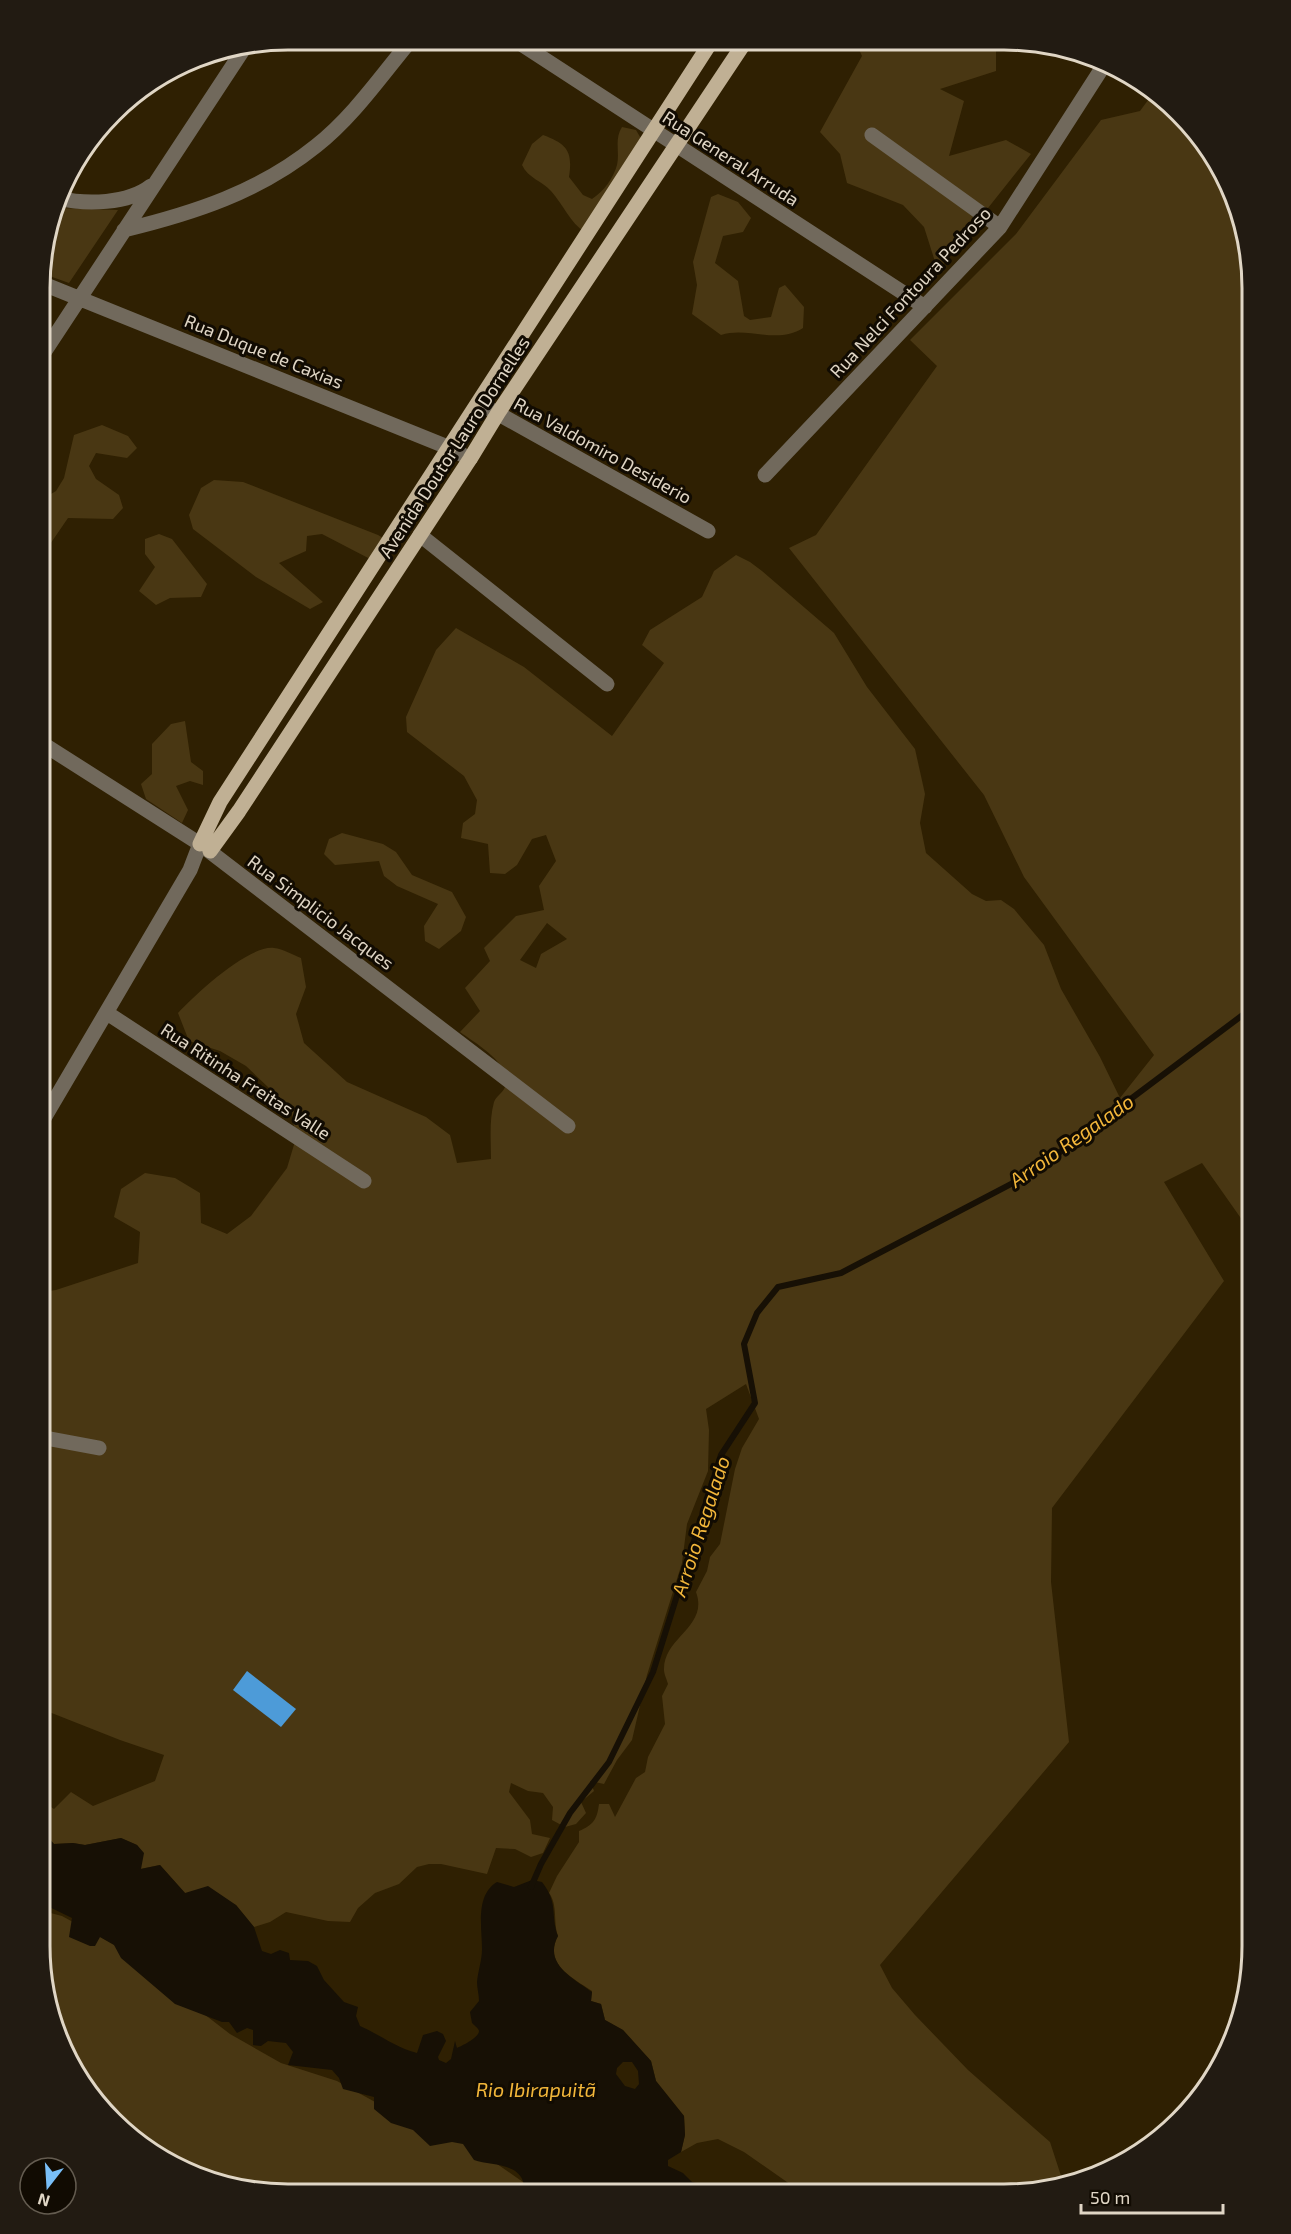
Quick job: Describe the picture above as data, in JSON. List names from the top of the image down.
{
  "streets": {
    "main road": ["Avenida Doutor Lauro Dornelles"],
    "street": [
      "Rua General Arruda",
      "Rua Nelci Fontoura Pedroso",
      "Rua Duque de Caxias",
      "Rua Valdomiro Desiderio",
      "Rua Simplicio Jacques",
      "Rua Ritinha Freitas Valle"
    ]
  },
  "crossings": [
    ["Rua General Arruda", "Rua Nelci Fontoura Pedroso"],
    ["Rua General Arruda", "Avenida Doutor Lauro Dornelles"],
    ["Rua Duque de Caxias", "Avenida Doutor Lauro Dornelles"],
    ["Avenida Doutor Lauro Dornelles", "Rua Valdomiro Desiderio"],
    ["Avenida Doutor Lauro Dornelles", "Rua Simplicio Jacques"],
    ["Avenida Doutor Lauro Dornelles", "Rua Ritinha Freitas Valle"]
  ],
  "water": ["Arroio Regalado", "Rio Ibirapuitã"],
  "scale_bar": "50 m",
  "north": "bottom"
}
